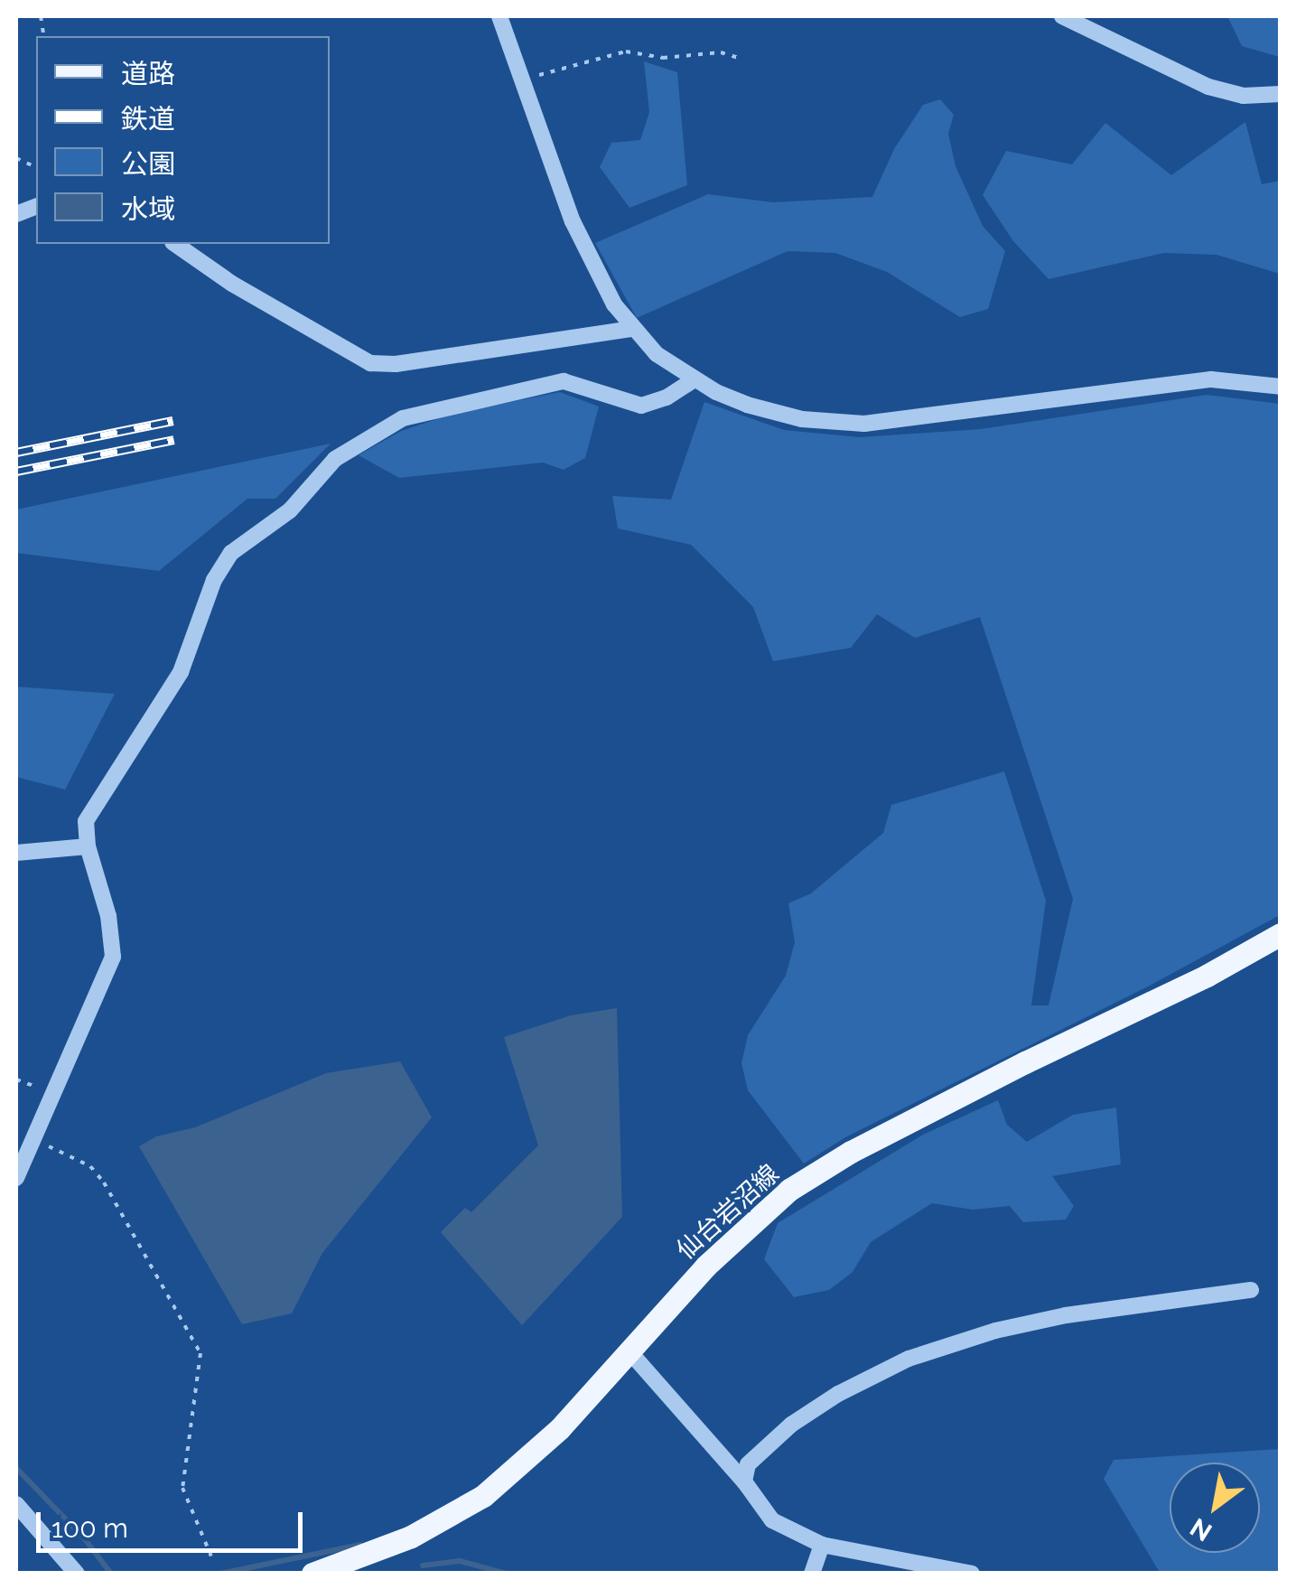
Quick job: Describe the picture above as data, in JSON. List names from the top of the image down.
{
  "streets": {
    "main road": ["仙台岩沼線"]
  },
  "legend": [
    "道路",
    "鉄道",
    "公園",
    "水域"
  ],
  "scale_bar": "100 m",
  "north": "bottom left"
}
